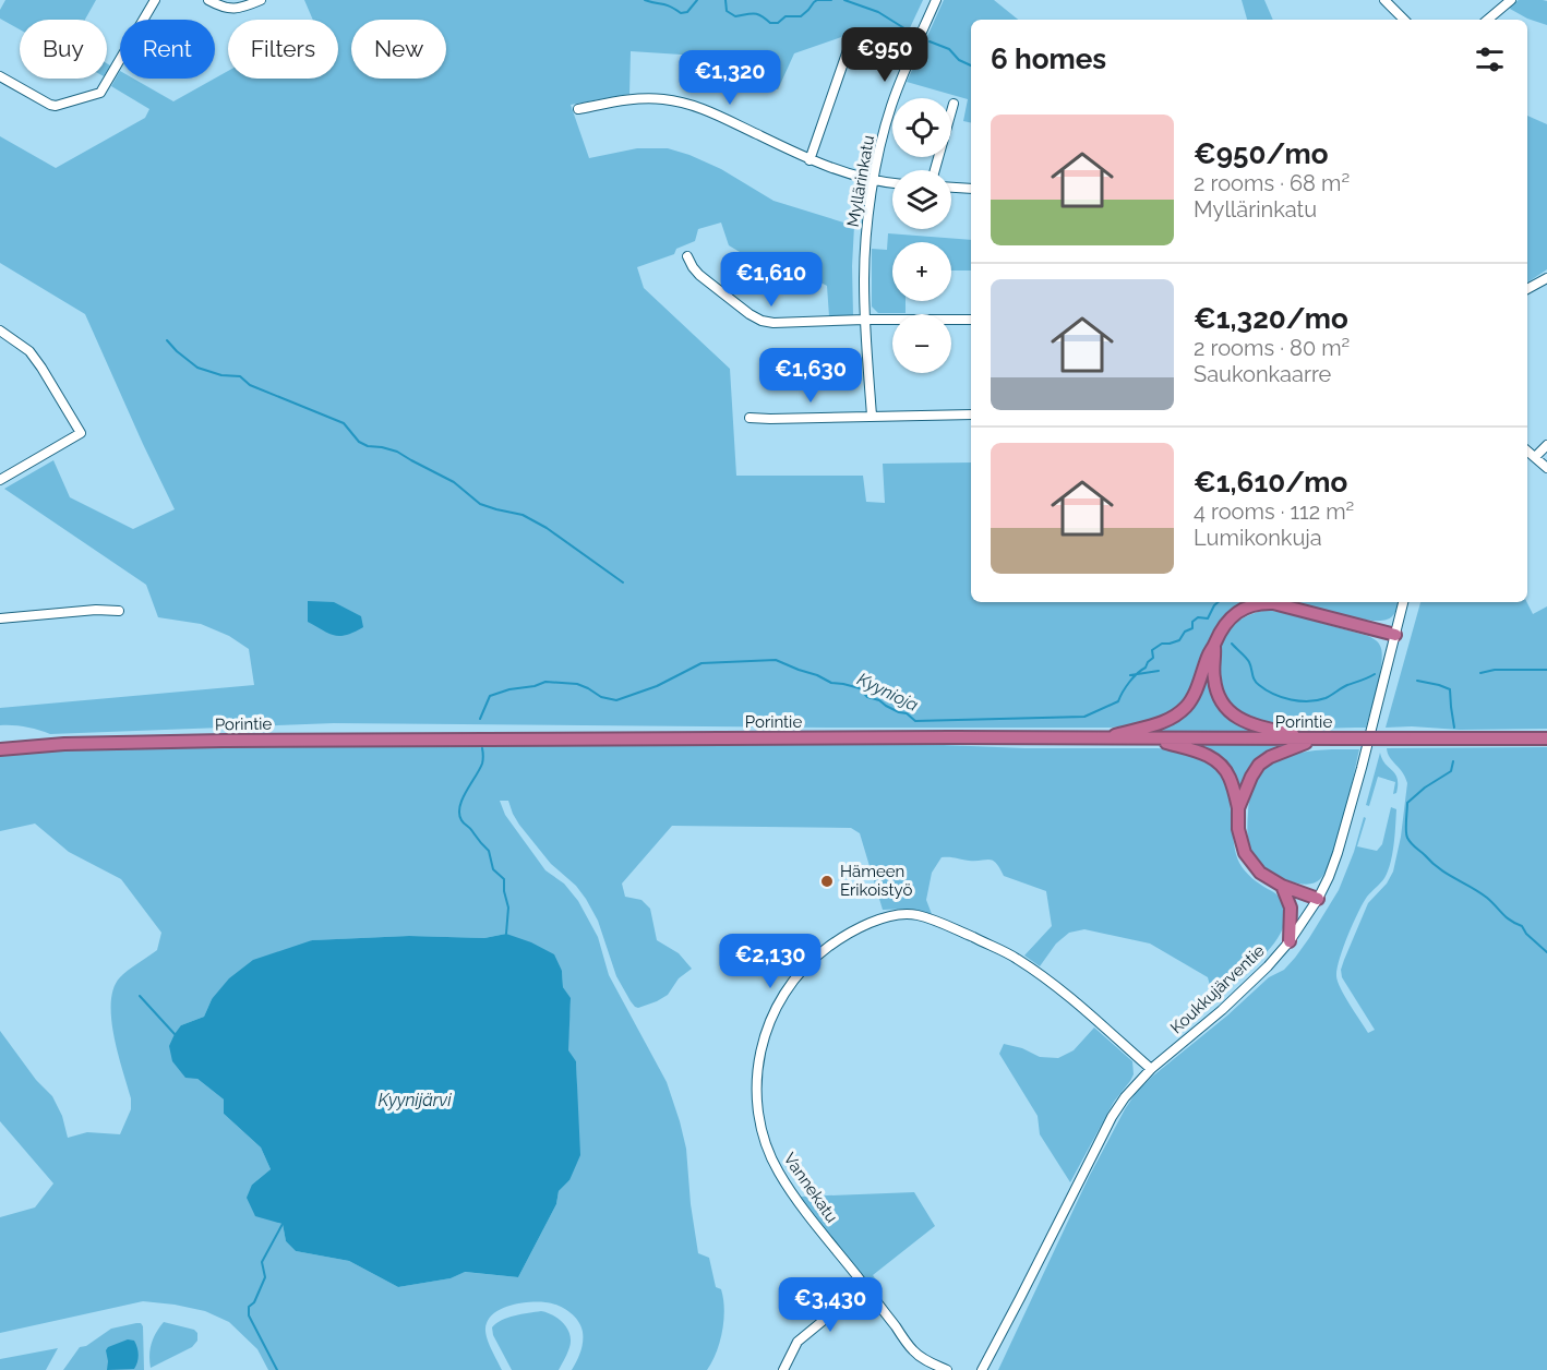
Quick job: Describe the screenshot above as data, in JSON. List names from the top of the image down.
{
  "streets": {
    "highway": ["Porintie"],
    "street": ["Myllärinkatu", "Koukkujärventie", "Vannekatu"]
  },
  "crossings": [
    ["Koukkujärventie", "Vannekatu"]
  ],
  "water": ["Kyynioja", "Kyynijärvi"],
  "places": ["Hämeen Erikoistyö"],
  "page": {
    "chip": [
      "Buy",
      "Rent",
      "Filters",
      "New"
    ],
    "heading": "6 homes",
    "price": [
      "€950",
      "€1,320",
      "€1,610",
      "€1,630",
      "€2,130",
      "€3,430"
    ],
    "map_buttons": ["+", "−"],
    "list": [
      {
        "name": "€950/mo",
        "note": "2 rooms · 68 m² · Myllärinkatu"
      },
      {
        "name": "€1,320/mo",
        "note": "2 rooms · 80 m² · Saukonkaarre"
      },
      {
        "name": "€1,610/mo",
        "note": "4 rooms · 112 m² · Lumikonkuja"
      }
    ]
  }
}
